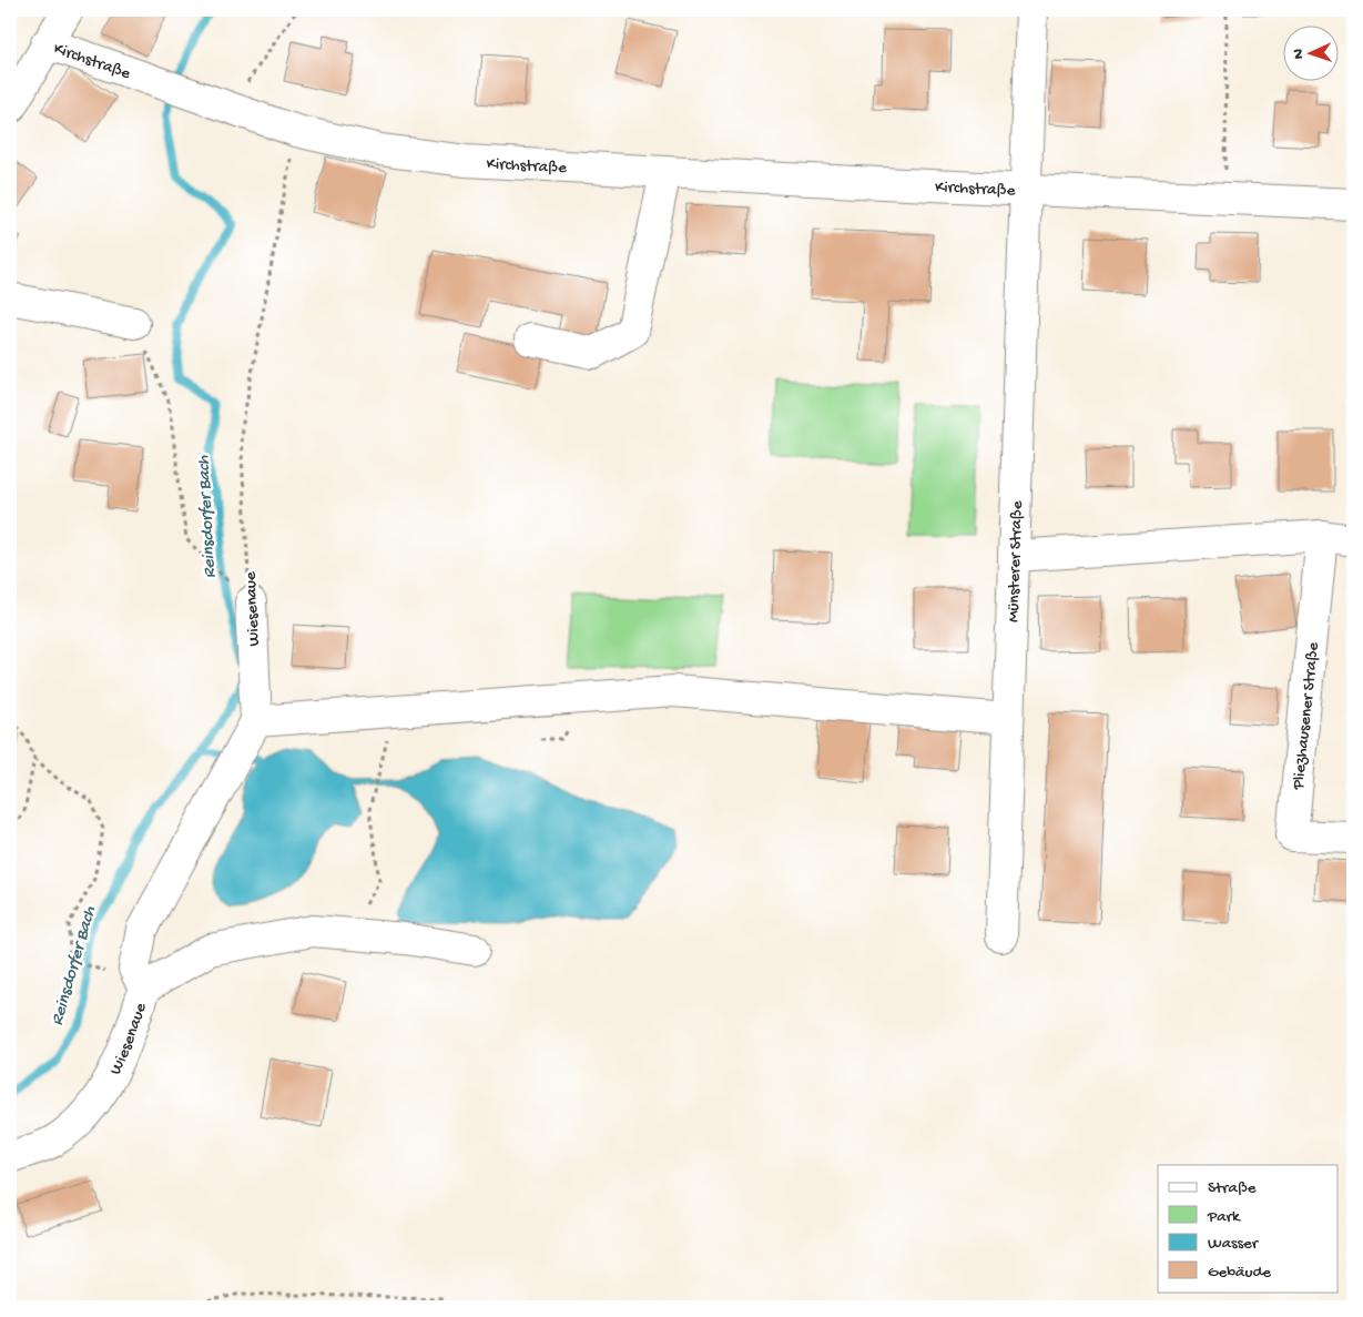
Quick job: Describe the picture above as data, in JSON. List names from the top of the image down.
{
  "streets": {
    "street": [
      "Kirchstraße",
      "Münsterer Straße",
      "Wiesenaue",
      "Pliezhausener Straße"
    ]
  },
  "crossings": [
    ["Kirchstraße", "Münsterer Straße"],
    ["Kirchstraße", "Wiesenaue"]
  ],
  "water": ["Reinsdorfer Bach"],
  "legend": [
    "Straße",
    "Park",
    "Wasser",
    "Gebäude"
  ],
  "north": "left"
}
